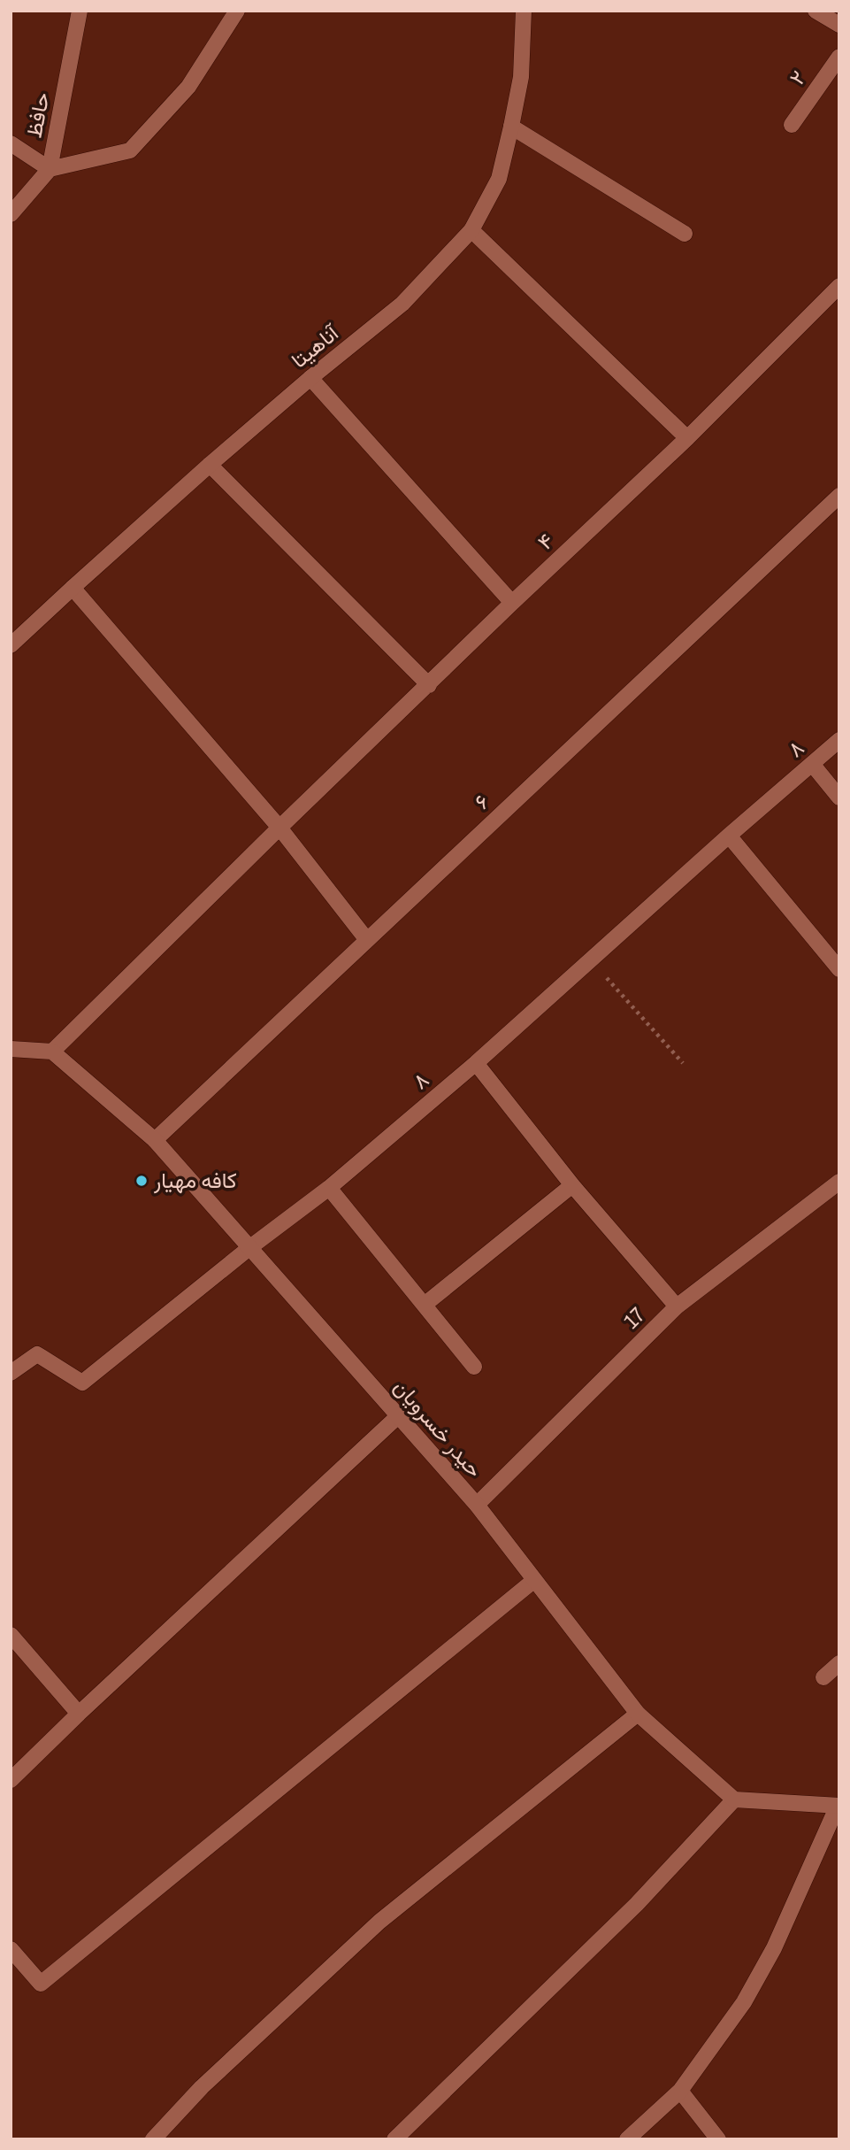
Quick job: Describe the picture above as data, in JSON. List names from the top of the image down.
{
  "streets": {
    "street": [
      "۲",
      "حافظ",
      "آناهیتا",
      "۴",
      "۸",
      "۶",
      "17",
      "حیدر خسرویان"
    ]
  },
  "crossings": [
    ["۴", "حیدر خسرویان"],
    ["۸", "حیدر خسرویان"],
    ["۶", "حیدر خسرویان"],
    ["17", "حیدر خسرویان"]
  ],
  "places": ["کافه مهیار"]
}
